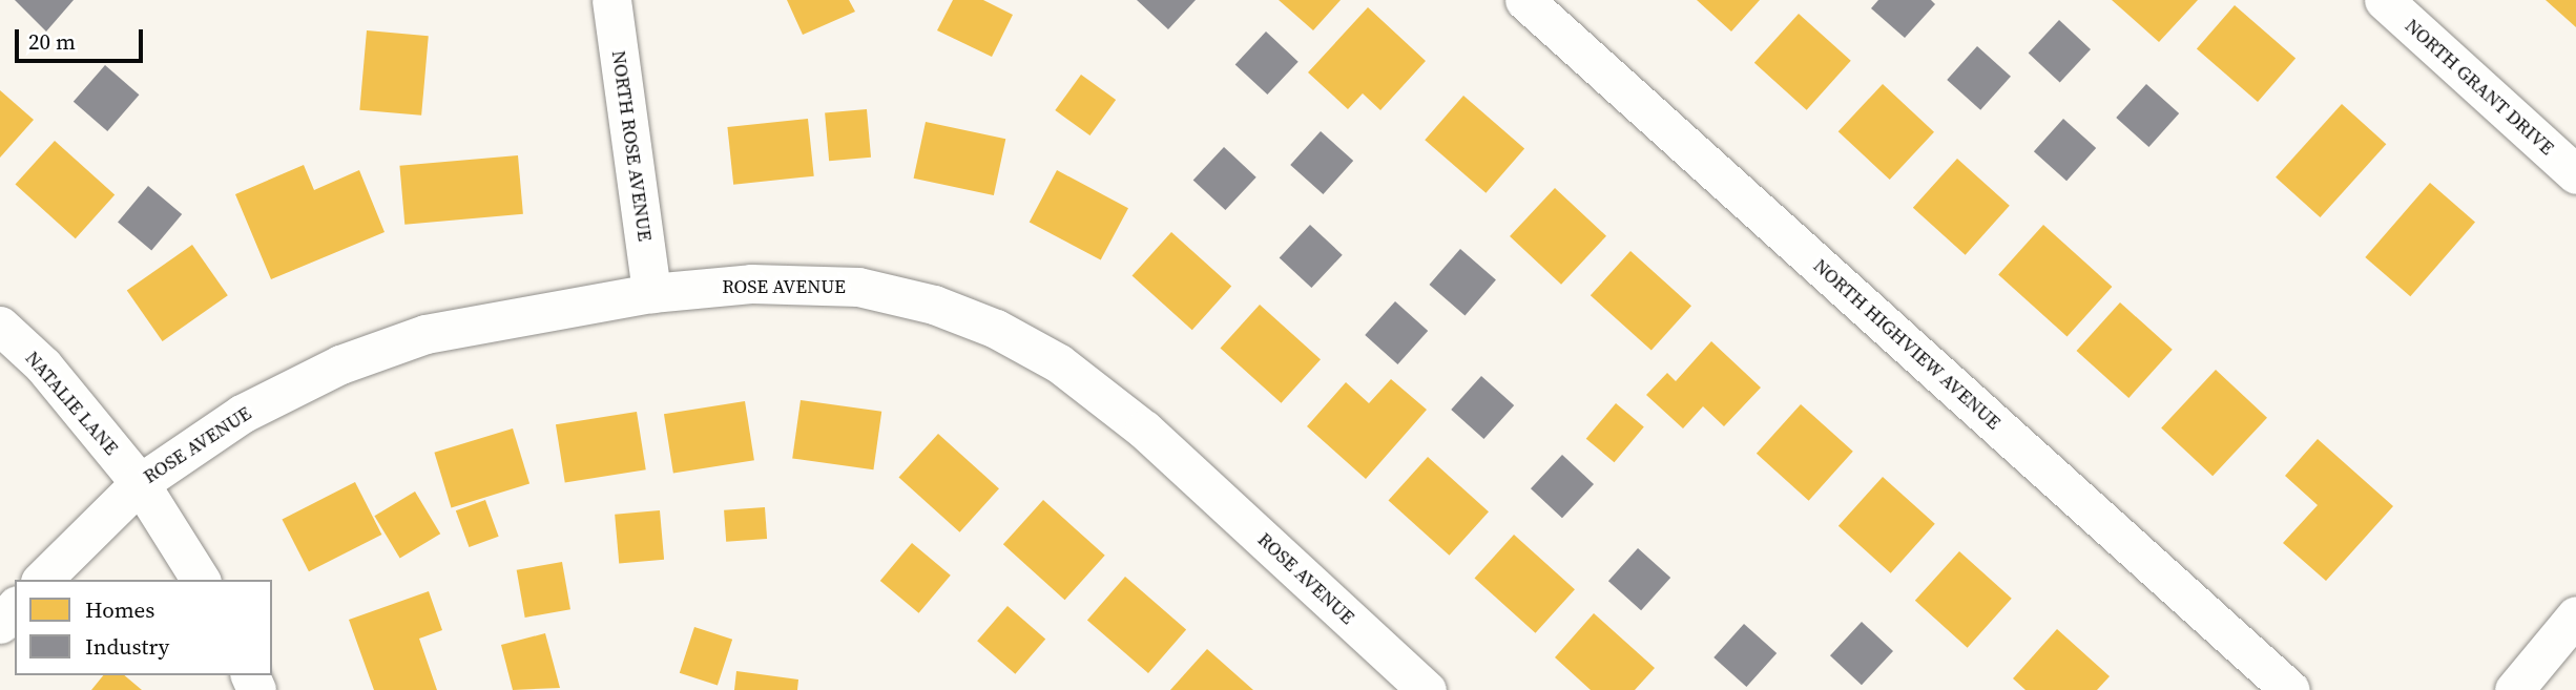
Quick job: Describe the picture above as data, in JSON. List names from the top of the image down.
{
  "streets": {
    "street": [
      "NORTH GRANT DRIVE",
      "NORTH ROSE AVENUE",
      "ROSE AVENUE",
      "NORTH HIGHVIEW AVENUE",
      "NATALIE LANE"
    ]
  },
  "crossings": [
    ["NORTH ROSE AVENUE", "ROSE AVENUE"],
    ["ROSE AVENUE", "NATALIE LANE"]
  ],
  "legend": ["Homes", "Industry"],
  "scale_bar": "20 m"
}
